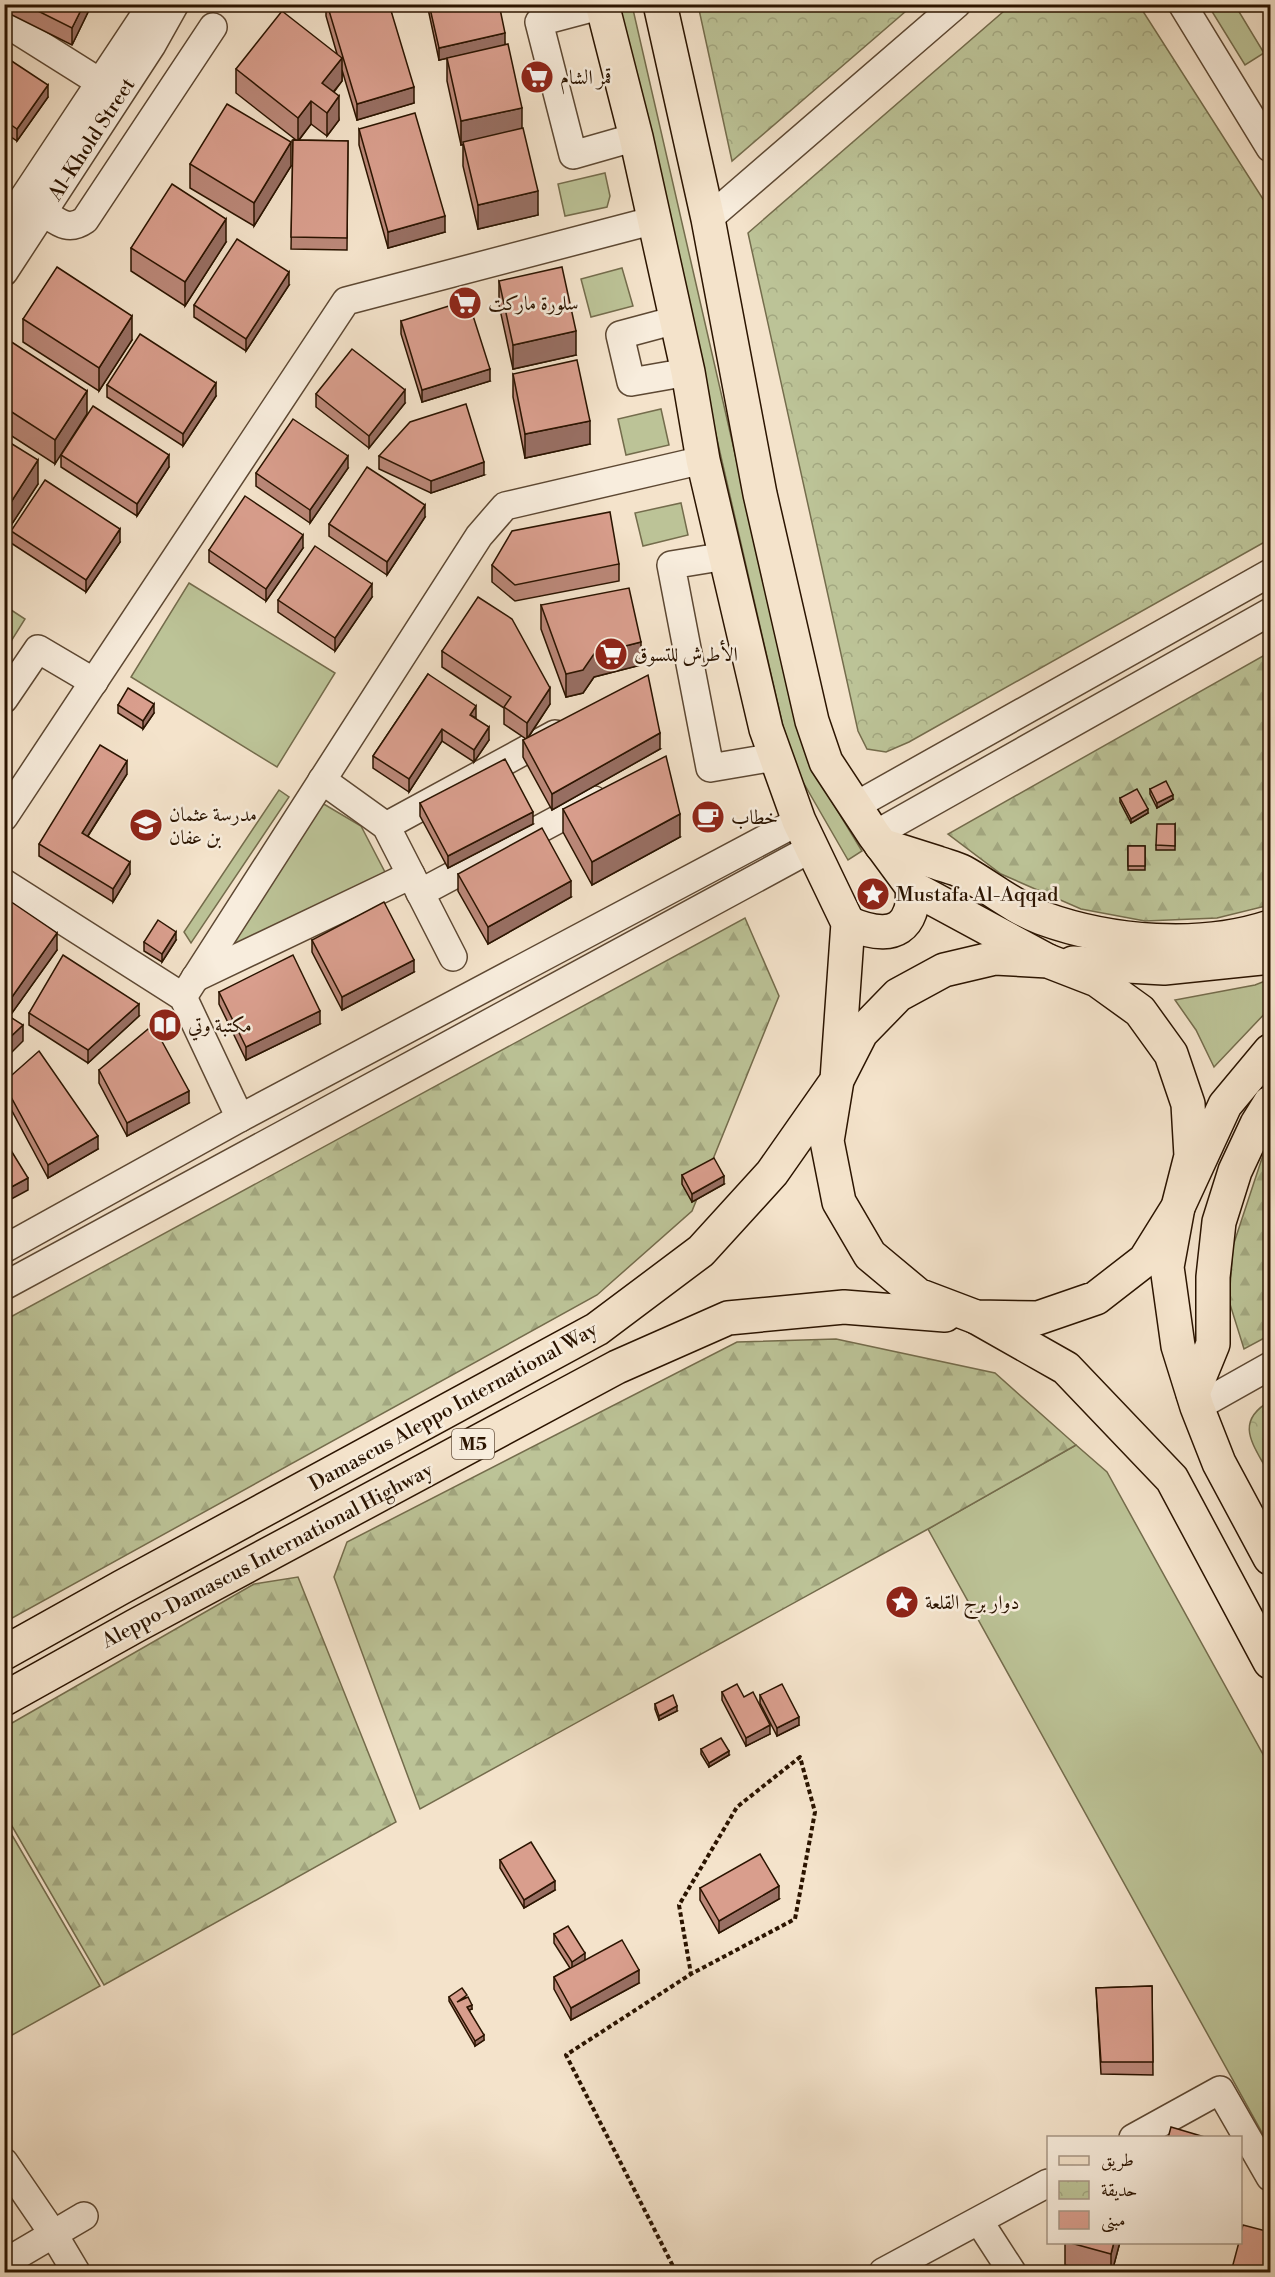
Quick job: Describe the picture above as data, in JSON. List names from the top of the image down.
{
  "streets": {
    "main road": ["Damascus Aleppo International Way", "M5", "Aleppo-Damascus International Highway"],
    "street": ["Al-Khold Street"]
  },
  "places": {
    "supermarket": ["قمر الشام", "سلورة ماركت", "الأطرش للتسوق"],
    "cafe": ["خطاب"],
    "school or university": ["مدرسة عثمان بن عفان"],
    "place": ["Mustafa Al-Aqqad", "دوار برج القلعة"],
    "library": ["مكتبة وتي"]
  },
  "legend": ["طريق", "حديقة", "مبنى"]
}
